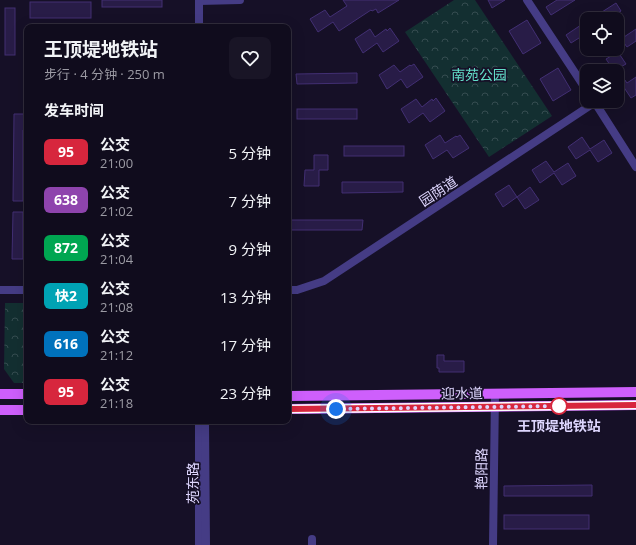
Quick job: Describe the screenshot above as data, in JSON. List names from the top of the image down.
{
  "streets": {
    "main road": ["迎水道"],
    "street": ["园荫道", "艳阳路", "苑东路"]
  },
  "crossings": [
    ["迎水道", "艳阳路"]
  ],
  "parks": ["南苑公园"],
  "places": ["王顶堤地铁站"],
  "lines": ["bus line 95"],
  "page": {
    "heading": [
      ["王顶堤地铁站", "步行 · 4 分钟 · 250 m"],
      "发车时间"
    ],
    "list": [
      {
        "mark": "95",
        "name": "公交",
        "note": "21:00",
        "value": "5 分钟"
      },
      {
        "mark": "638",
        "name": "公交",
        "note": "21:02",
        "value": "7 分钟"
      },
      {
        "mark": "872",
        "name": "公交",
        "note": "21:04",
        "value": "9 分钟"
      },
      {
        "mark": "快2",
        "name": "公交",
        "note": "21:08",
        "value": "13 分钟"
      },
      {
        "mark": "616",
        "name": "公交",
        "note": "21:12",
        "value": "17 分钟"
      },
      {
        "mark": "95",
        "name": "公交",
        "note": "21:18",
        "value": "23 分钟"
      }
    ]
  }
}
